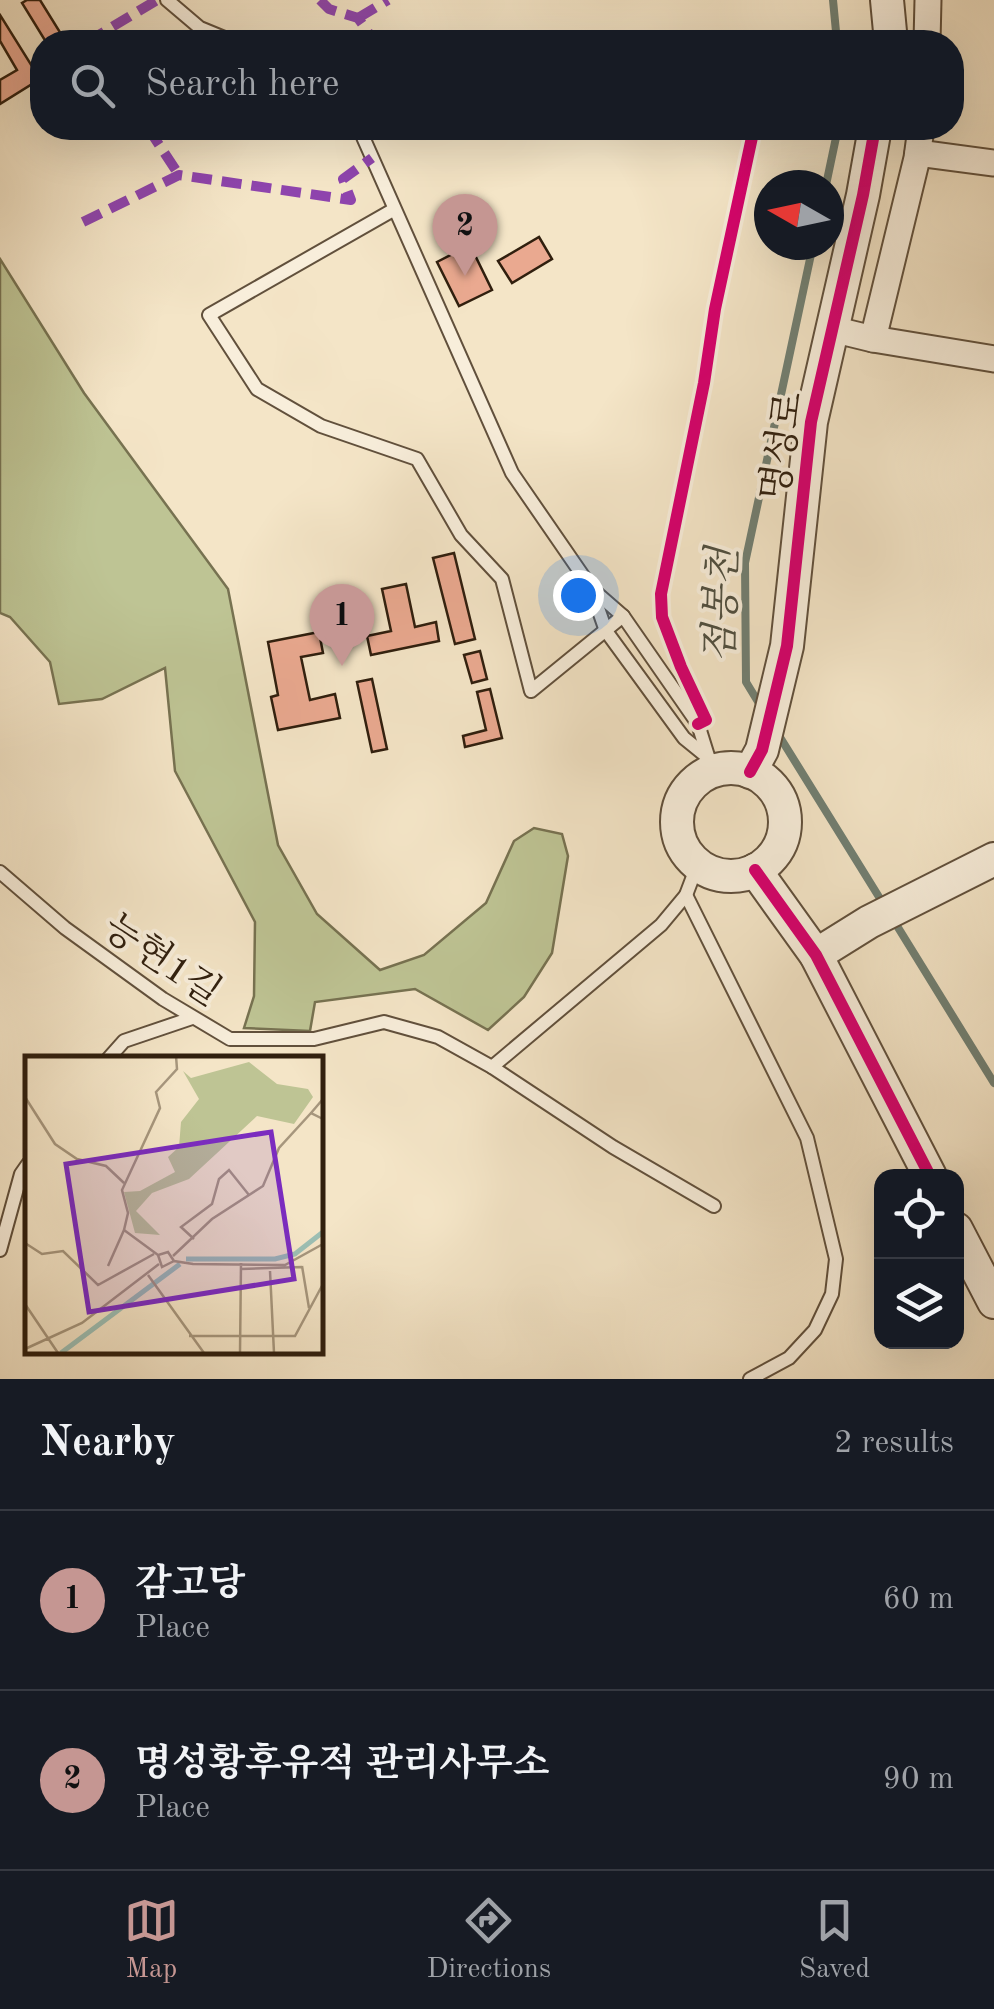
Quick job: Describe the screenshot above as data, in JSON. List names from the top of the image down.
{
  "streets": {
    "street": ["명성로"],
    "lane": ["능현1길"]
  },
  "water": ["점봉천"],
  "north": "left",
  "page": {
    "search": "Search here",
    "pins": ["2", "1"],
    "heading": ["Nearby", "2 results"],
    "list": [
      {
        "mark": "1",
        "name": "감고당",
        "note": "Place",
        "value": "60 m"
      },
      {
        "mark": "2",
        "name": "명성황후유적 관리사무소",
        "note": "Place",
        "value": "90 m"
      }
    ],
    "nav": ["Map", "Directions", "Saved"]
  }
}
